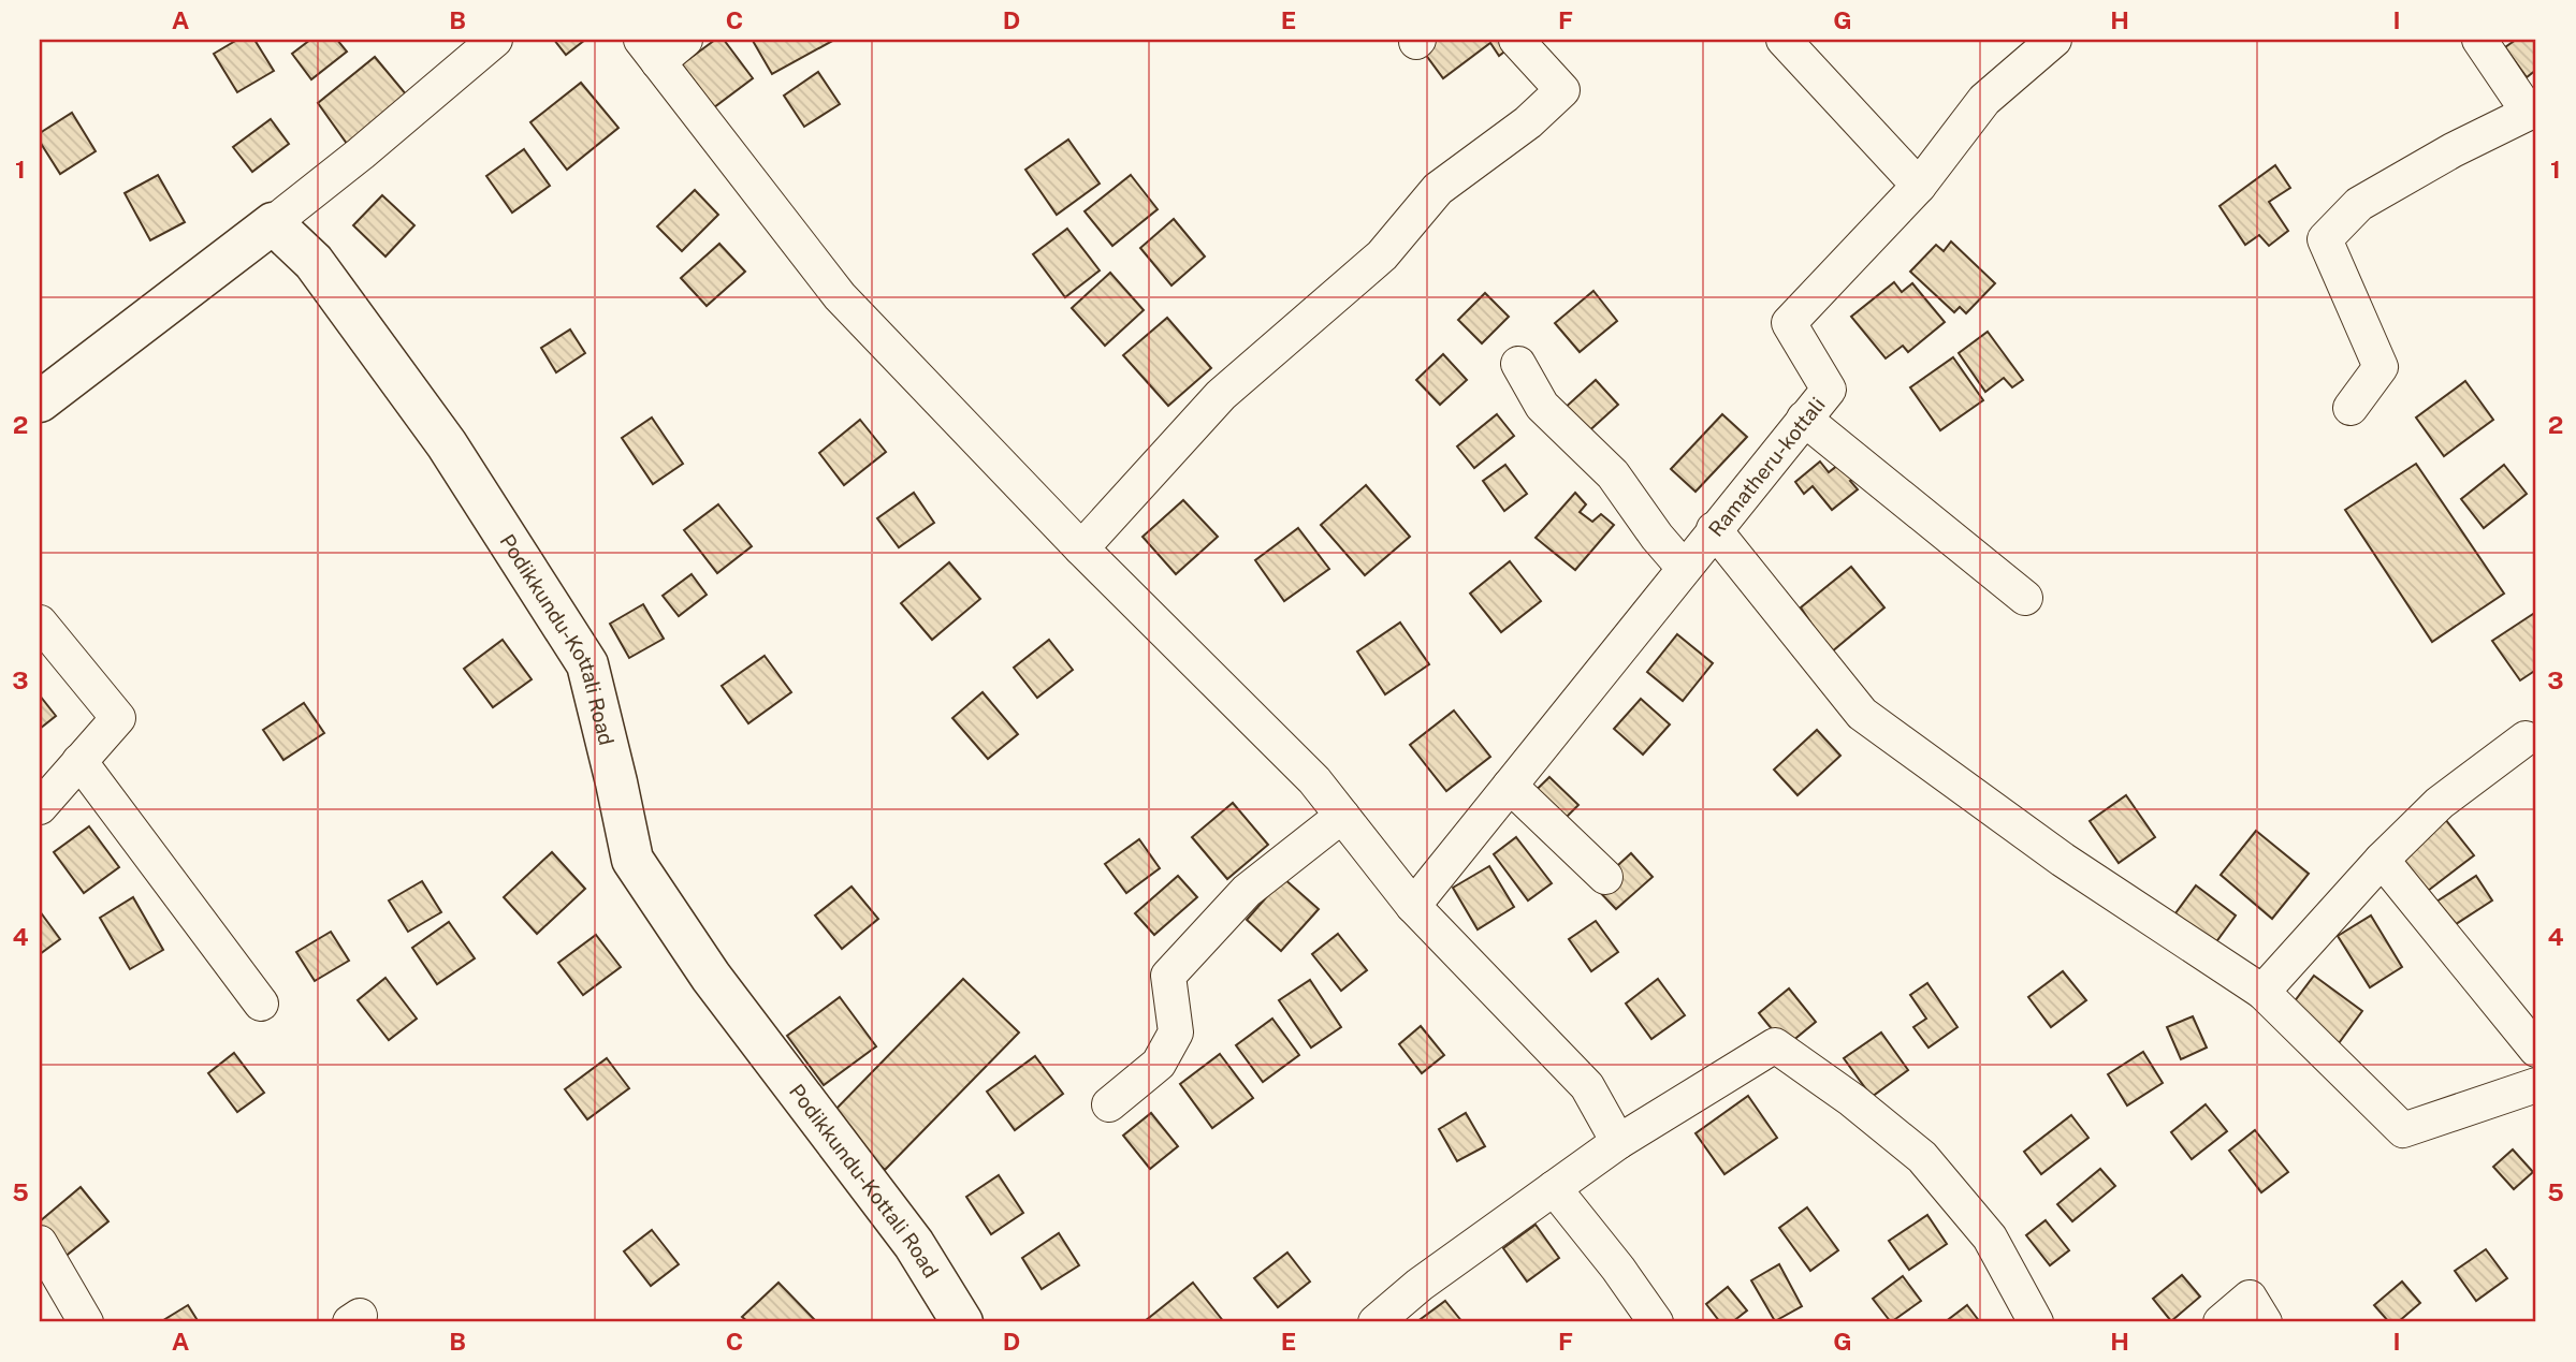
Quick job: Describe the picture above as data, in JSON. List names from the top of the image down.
{
  "streets": {
    "main road": ["Podikkundu-Kottali Road"],
    "street": ["Ramatheru-kottali"]
  },
  "grid": {
    "columns": [
      "A",
      "B",
      "C",
      "D",
      "E",
      "F",
      "G",
      "H",
      "I"
    ],
    "rows": [
      "1",
      "2",
      "3",
      "4",
      "5"
    ]
  }
}
